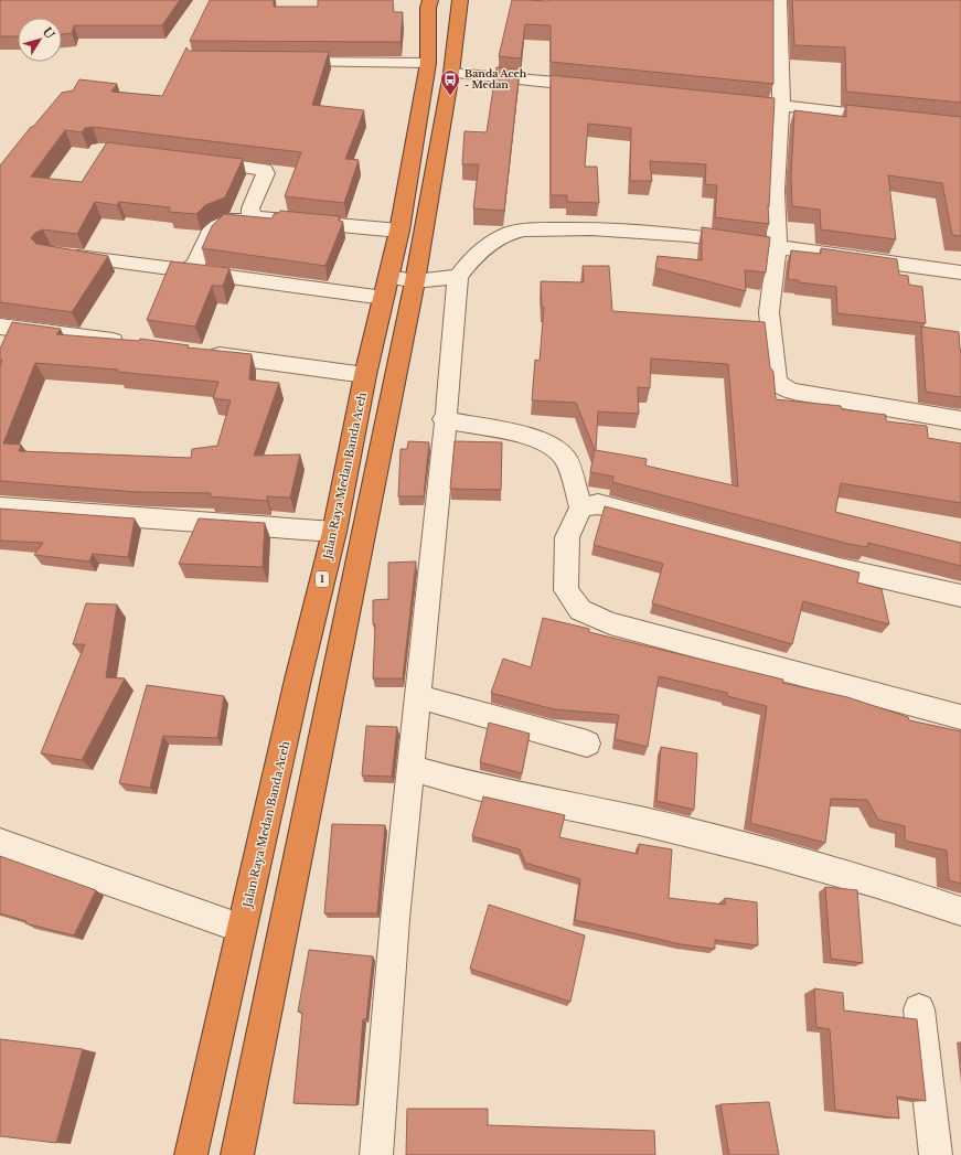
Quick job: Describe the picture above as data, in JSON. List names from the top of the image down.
{
  "streets": {
    "highway": ["Jalan Raya Medan Banda Aceh", "1"]
  },
  "places": {
    "bus stop": ["Banda Aceh - Medan"]
  },
  "north": "top right"
}
